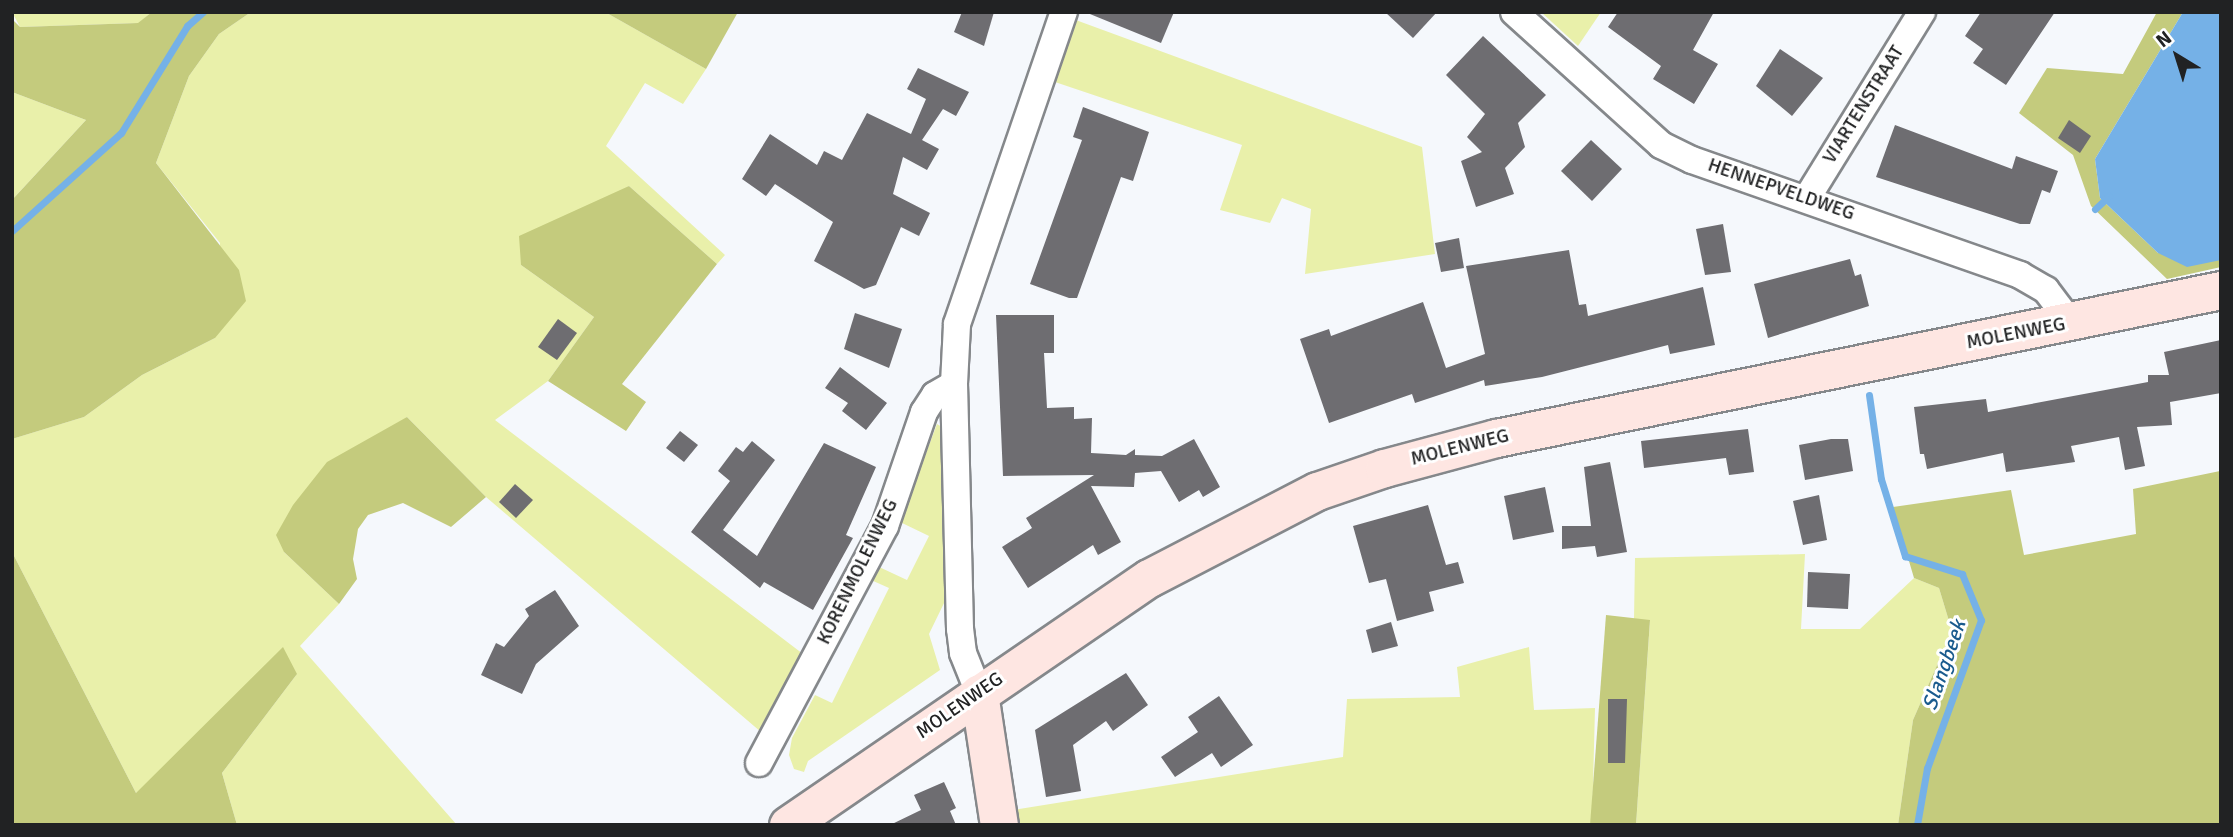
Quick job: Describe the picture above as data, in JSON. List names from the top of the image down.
{
  "streets": {
    "street": [
      "VIARTENSTRAAT",
      "HENNEPVELDWEG",
      "MOLENWEG",
      "KORENMOLENWEG"
    ]
  },
  "crossings": [
    ["VIARTENSTRAAT", "HENNEPVELDWEG"],
    ["HENNEPVELDWEG", "MOLENWEG"]
  ],
  "water": ["Slangbeek"],
  "north": "top left"
}
